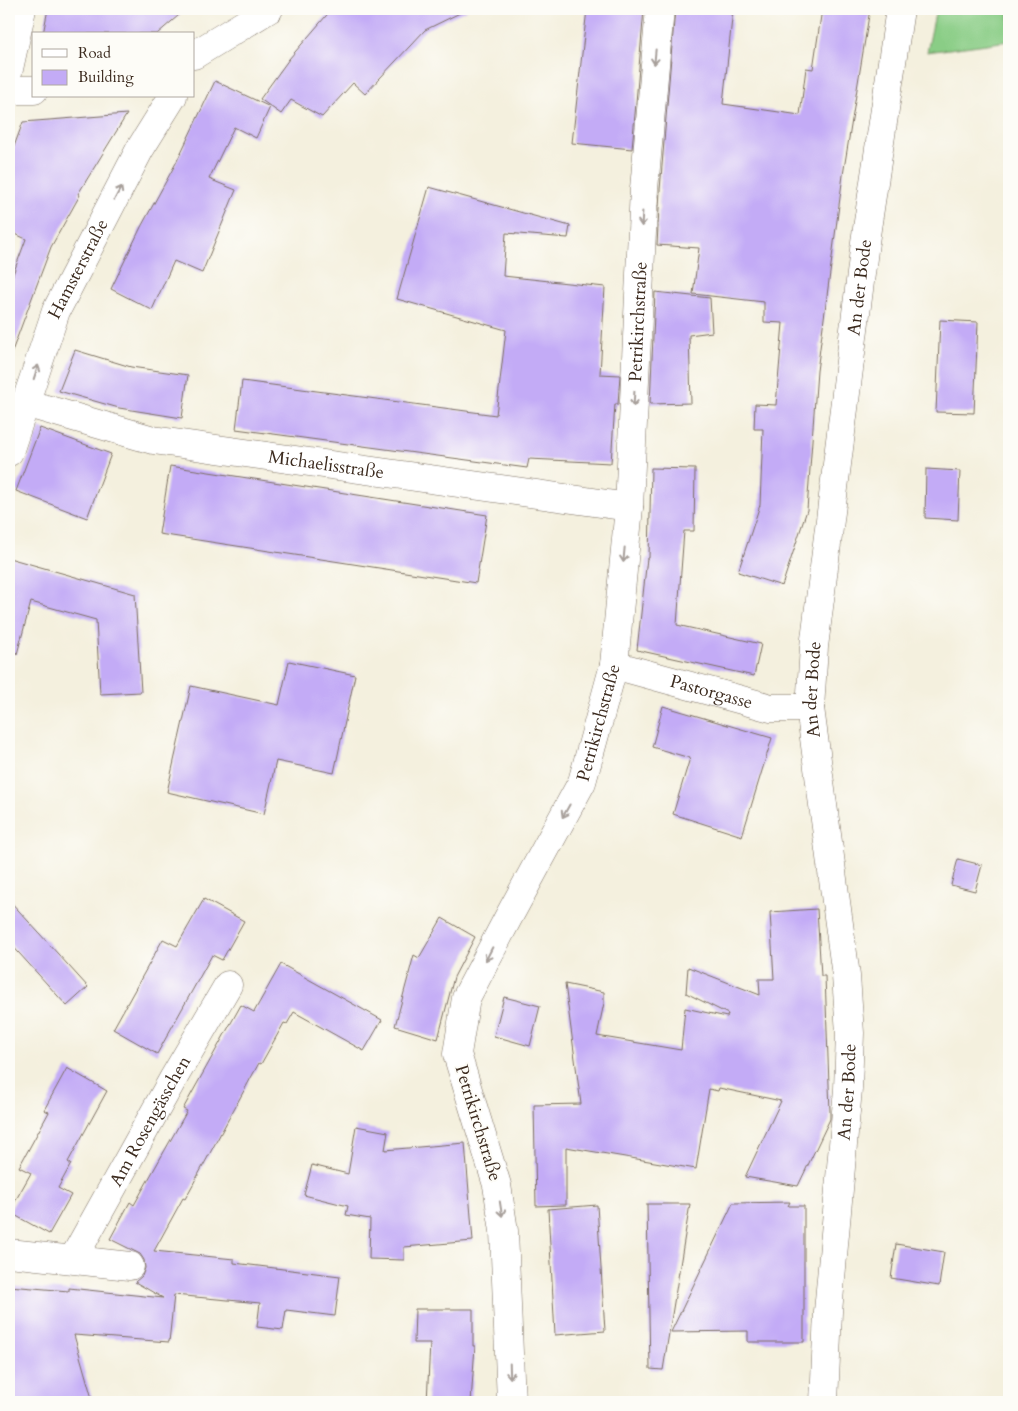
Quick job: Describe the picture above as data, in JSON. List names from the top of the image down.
{
  "streets": {
    "street": [
      "Hamsterstraße",
      "An der Bode",
      "Petrikirchstraße",
      "Michaelisstraße",
      "Pastorgasse",
      "Am Rosengässchen"
    ]
  },
  "crossings": [
    ["Hamsterstraße", "Michaelisstraße"],
    ["An der Bode", "Pastorgasse"],
    ["Petrikirchstraße", "Michaelisstraße"],
    ["Petrikirchstraße", "Pastorgasse"]
  ],
  "one_way": ["Hamsterstraße", "Petrikirchstraße"],
  "legend": ["Road", "Building"]
}
